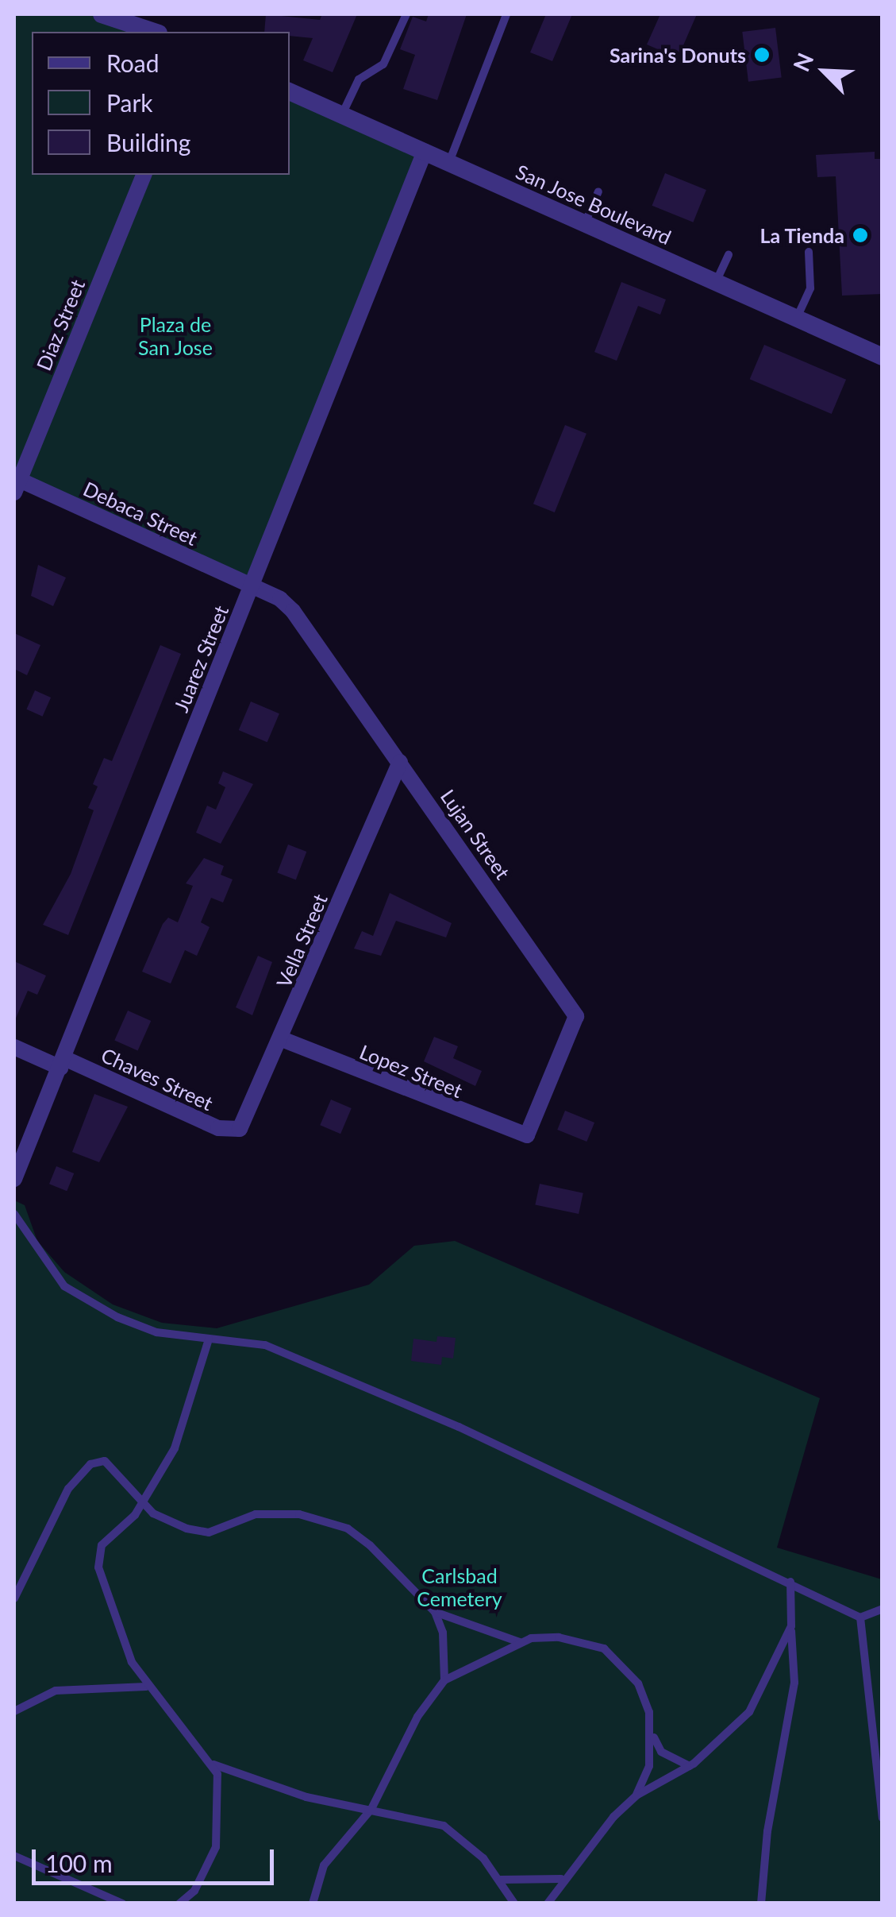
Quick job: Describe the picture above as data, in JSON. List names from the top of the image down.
{
  "streets": {
    "street": [
      "San Jose Boulevard",
      "Diaz Street",
      "Debaca Street",
      "Juarez Street",
      "Lujan Street",
      "Vella Street",
      "Lopez Street",
      "Chaves Street"
    ]
  },
  "crossings": [
    ["San Jose Boulevard", "Juarez Street"],
    ["Diaz Street", "Debaca Street"],
    ["Debaca Street", "Juarez Street"],
    ["Debaca Street", "Lujan Street"],
    ["Juarez Street", "Lujan Street"],
    ["Juarez Street", "Chaves Street"],
    ["Lujan Street", "Vella Street"],
    ["Lujan Street", "Lopez Street"],
    ["Vella Street", "Lopez Street"],
    ["Vella Street", "Chaves Street"]
  ],
  "parks": ["Plaza de San Jose", "Carlsbad Cemetery"],
  "places": ["Sarina's Donuts", "La Tienda"],
  "legend": ["Road", "Park", "Building"],
  "scale_bar": "100 m",
  "north": "top left"
}
